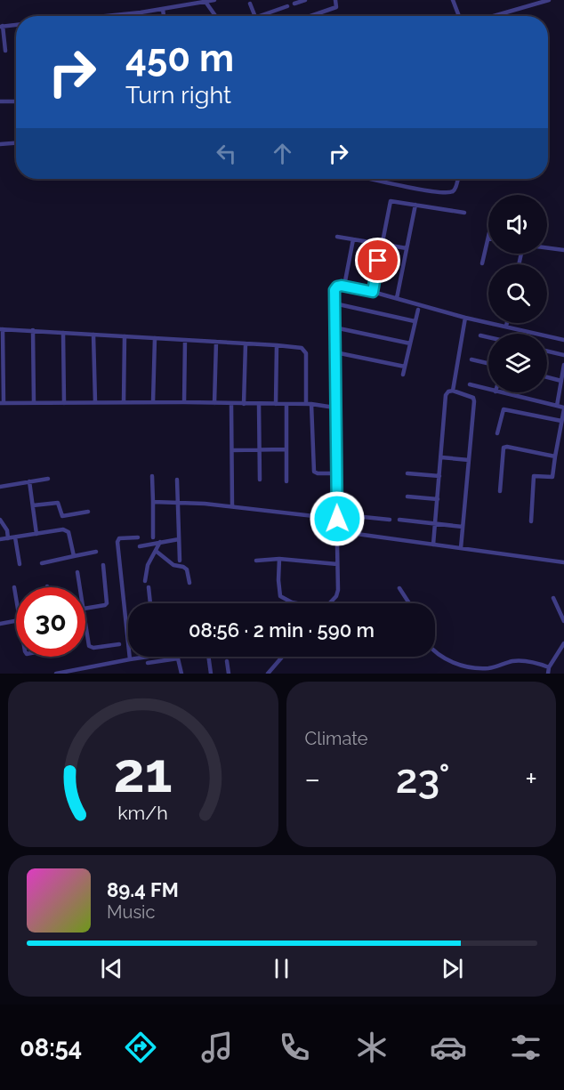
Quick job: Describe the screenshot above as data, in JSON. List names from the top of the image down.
{
  "page": {
    "turn": ["450 m", "Turn right"],
    "limit": "30",
    "trip": "08:56 · 2 min · 590 m",
    "tile": "Climate",
    "heat": ["−", "23°", "+"],
    "song": ["89.4 FM", "Music"],
    "tabs": "08:54",
    "gauge": ["21", "km/h"]
  }
}
